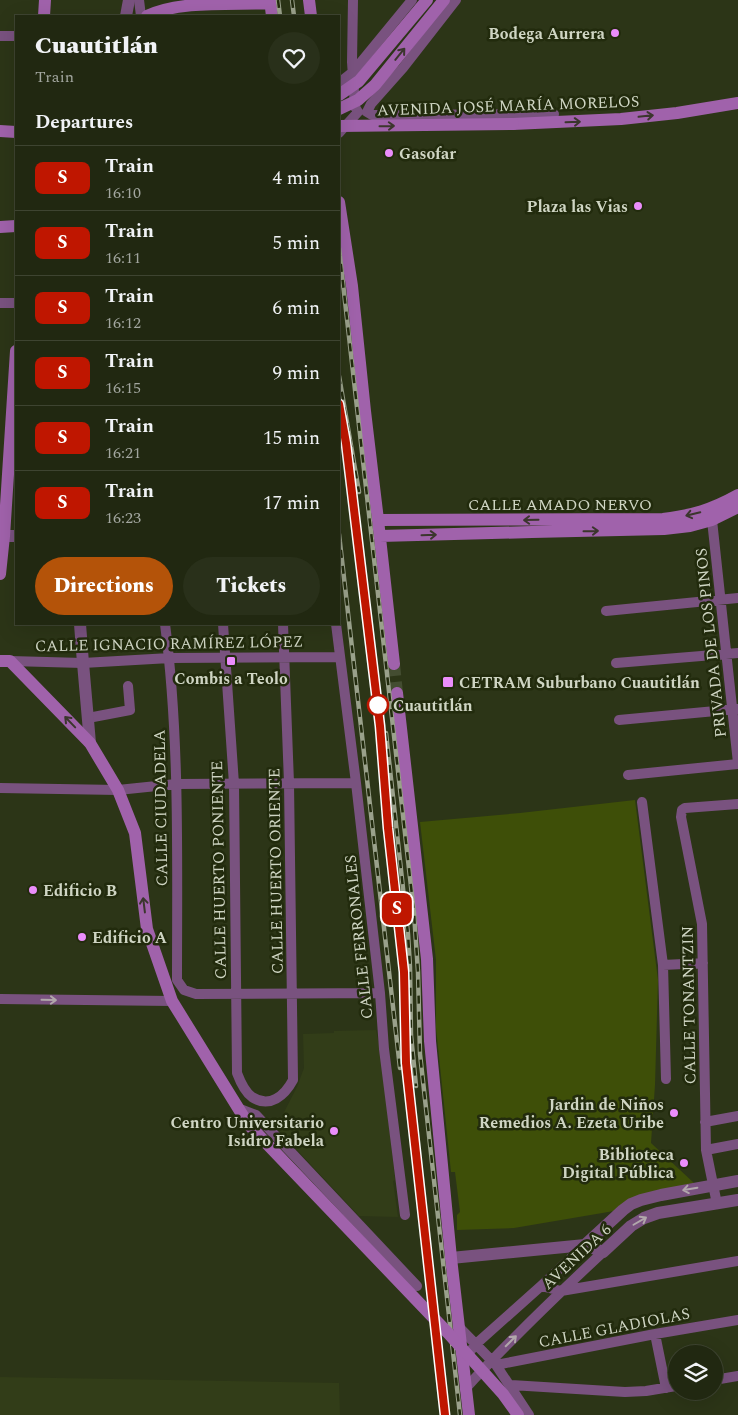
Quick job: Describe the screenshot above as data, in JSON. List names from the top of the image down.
{
  "streets": {
    "main road": ["AVENIDA JOSÉ MARÍA MORELOS", "CALLE AMADO NERVO"],
    "street": [
      "CALLE IGNACIO RAMÍREZ LÓPEZ",
      "PRIVADA DE LOS PINOS",
      "CALLE CIUDADELA",
      "CALLE HUERTO PONIENTE",
      "CALLE HUERTO ORIENTE",
      "CALLE FERRONALES",
      "CALLE TONANTZIN",
      "AVENIDA 6",
      "CALLE GLADIOLAS"
    ]
  },
  "crossings": [
    ["CALLE AMADO NERVO", "PRIVADA DE LOS PINOS"],
    ["CALLE IGNACIO RAMÍREZ LÓPEZ", "CALLE CIUDADELA"],
    ["CALLE IGNACIO RAMÍREZ LÓPEZ", "CALLE HUERTO PONIENTE"],
    ["CALLE IGNACIO RAMÍREZ LÓPEZ", "CALLE HUERTO ORIENTE"],
    ["CALLE IGNACIO RAMÍREZ LÓPEZ", "CALLE FERRONALES"],
    ["CALLE CIUDADELA", "CALLE HUERTO PONIENTE"],
    ["CALLE HUERTO PONIENTE", "CALLE HUERTO ORIENTE"],
    ["CALLE TONANTZIN", "AVENIDA 6"],
    ["AVENIDA 6", "CALLE GLADIOLAS"]
  ],
  "one_way": ["AVENIDA JOSÉ MARÍA MORELOS"],
  "places": {
    "other": [
      "Bodega Aurrera",
      "Gasofar",
      "Plaza las Vias",
      "Cuautitlán",
      "Edificio B",
      "Edificio A",
      "Jardin de Niños Remedios A. Ezeta Uribe",
      "Centro Universitario Isidro Fabela",
      "Biblioteca Digital Pública"
    ],
    "transit": ["Combis a Teolo", "CETRAM Suburbano Cuautitlán"]
  },
  "page": {
    "on_map": "S",
    "heading": [
      ["Cuautitlán", "Train"],
      "Departures"
    ],
    "list": [
      {
        "mark": "S",
        "name": "Train",
        "note": "16:10",
        "value": "4 min"
      },
      {
        "mark": "S",
        "name": "Train",
        "note": "16:11",
        "value": "5 min"
      },
      {
        "mark": "S",
        "name": "Train",
        "note": "16:12",
        "value": "6 min"
      },
      {
        "mark": "S",
        "name": "Train",
        "note": "16:15",
        "value": "9 min"
      },
      {
        "mark": "S",
        "name": "Train",
        "note": "16:21",
        "value": "15 min"
      },
      {
        "mark": "S",
        "name": "Train",
        "note": "16:23",
        "value": "17 min"
      }
    ],
    "buttons": ["Directions", "Tickets"]
  }
}
